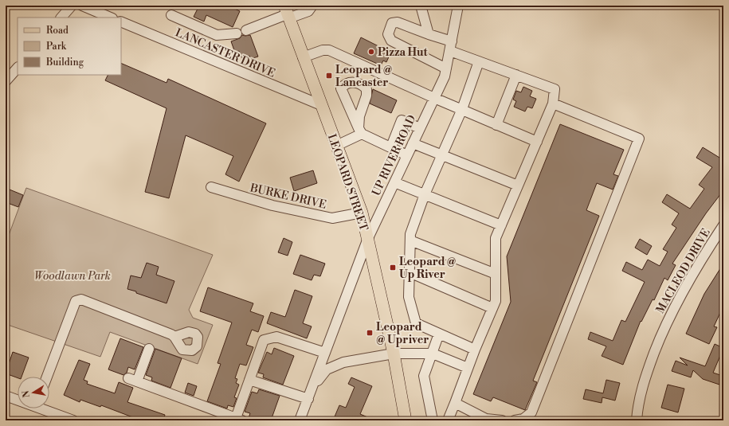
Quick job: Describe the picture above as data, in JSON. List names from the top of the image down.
{
  "streets": {
    "main road": ["LEOPARD STREET"],
    "street": [
      "LANCASTER DRIVE",
      "UP RIVER ROAD",
      "BURKE DRIVE",
      "MACLEOD DRIVE"
    ]
  },
  "crossings": [
    ["LANCASTER DRIVE", "LEOPARD STREET"],
    ["UP RIVER ROAD", "LEOPARD STREET"],
    ["LEOPARD STREET", "BURKE DRIVE"]
  ],
  "parks": ["Woodlawn Park"],
  "places": {
    "other": ["Pizza Hut"],
    "transit": ["Leopard @ Lancaster", "Leopard @ Up River", "Leopard @ Upriver"]
  },
  "legend": ["Road", "Park", "Building"],
  "north": "left"
}
